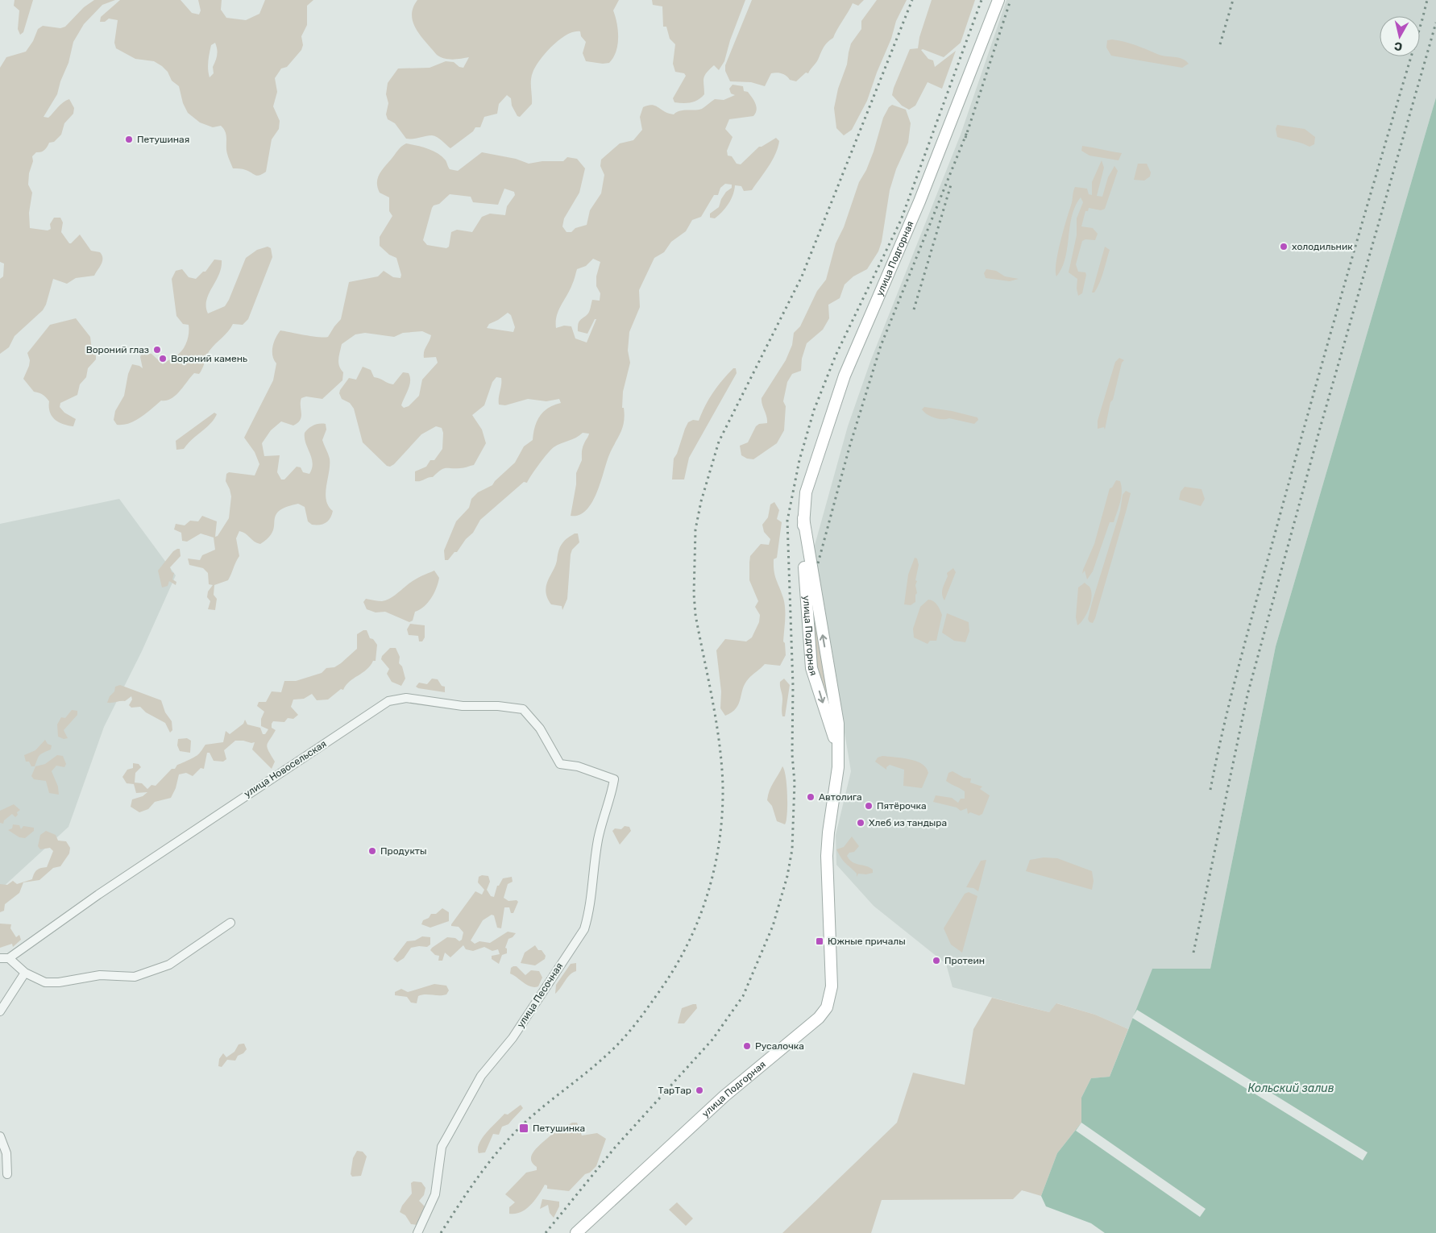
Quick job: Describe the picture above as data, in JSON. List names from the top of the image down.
{
  "streets": {
    "main road": ["улица Подгорная"],
    "street": ["улица Новосельская", "улица Песочная"]
  },
  "crossings": [
    ["улица Новосельская", "улица Песочная"]
  ],
  "water": ["Кольский залив"],
  "places": {
    "other": [
      "Петушиная",
      "холодильник",
      "Вороний глаз",
      "Вороний камень",
      "Автолига",
      "Пятёрочка",
      "Хлеб из тандыра",
      "Продукты",
      "Протеин",
      "Русалочка",
      "ТарТар"
    ],
    "transit": ["Южные причалы", "Петушинка"]
  },
  "north": "bottom"
}
